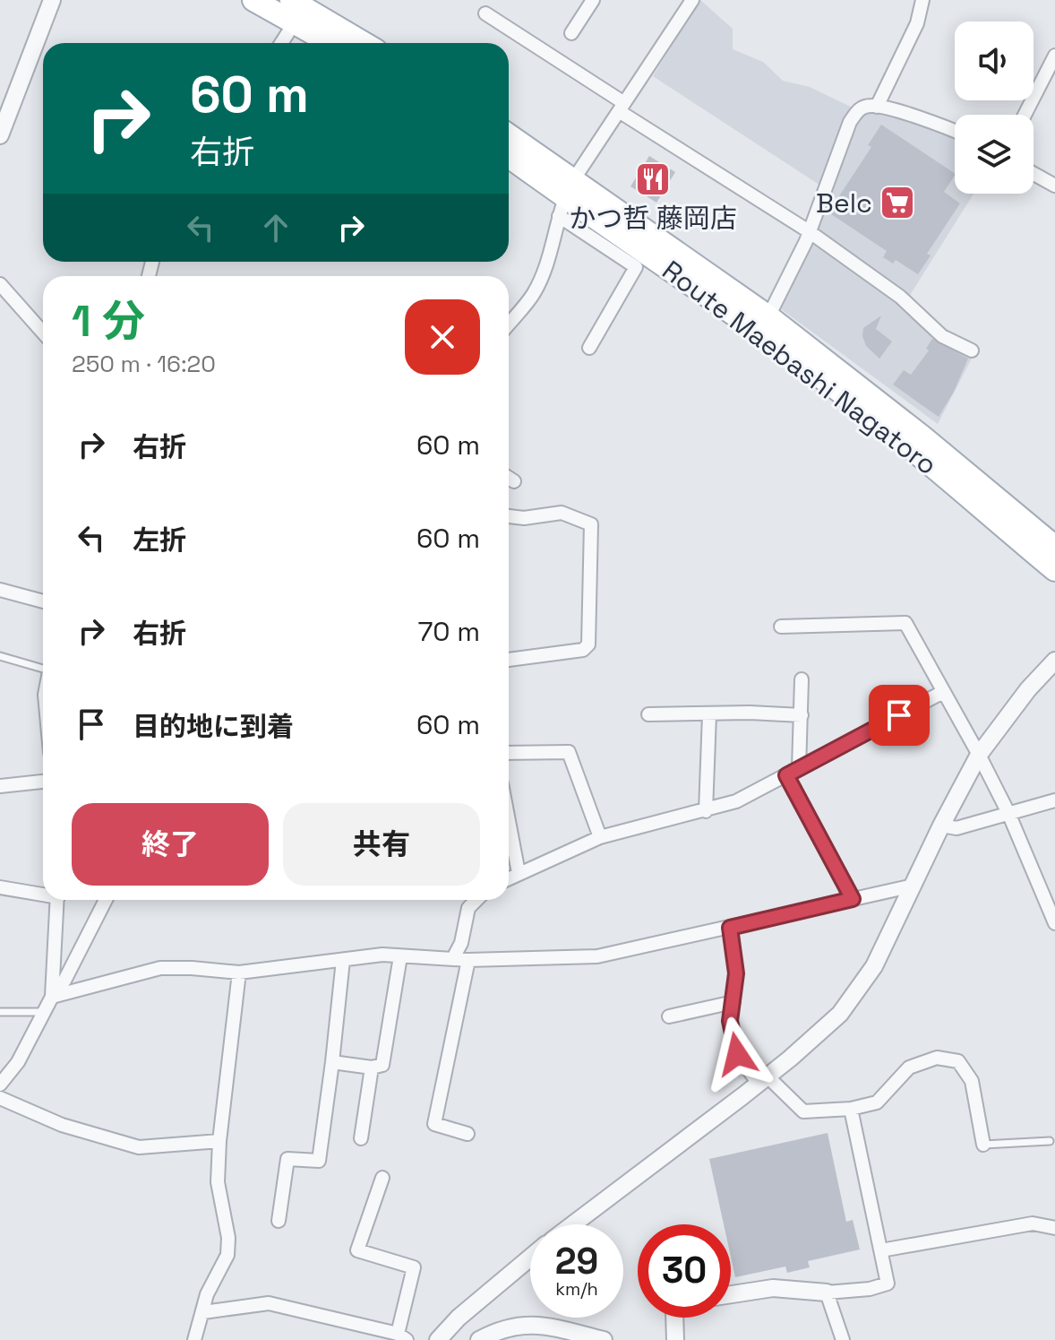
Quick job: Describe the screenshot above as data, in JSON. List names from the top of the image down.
{
  "streets": {
    "main road": ["Route Maebashi Nagatoro"]
  },
  "places": {
    "restaurant": ["かつ哲 藤岡店"],
    "supermarket": ["Belc"]
  },
  "page": {
    "turn": ["60 m", "右折"],
    "heading": ["1 分", "250 m · 16:20"],
    "list": [
      {
        "name": "右折",
        "value": "60 m"
      },
      {
        "name": "左折",
        "value": "60 m"
      },
      {
        "name": "右折",
        "value": "70 m"
      },
      {
        "name": "目的地に到着",
        "value": "60 m"
      }
    ],
    "buttons": ["終了", "共有"],
    "speed": "29 km/h",
    "limit": "30"
  }
}
